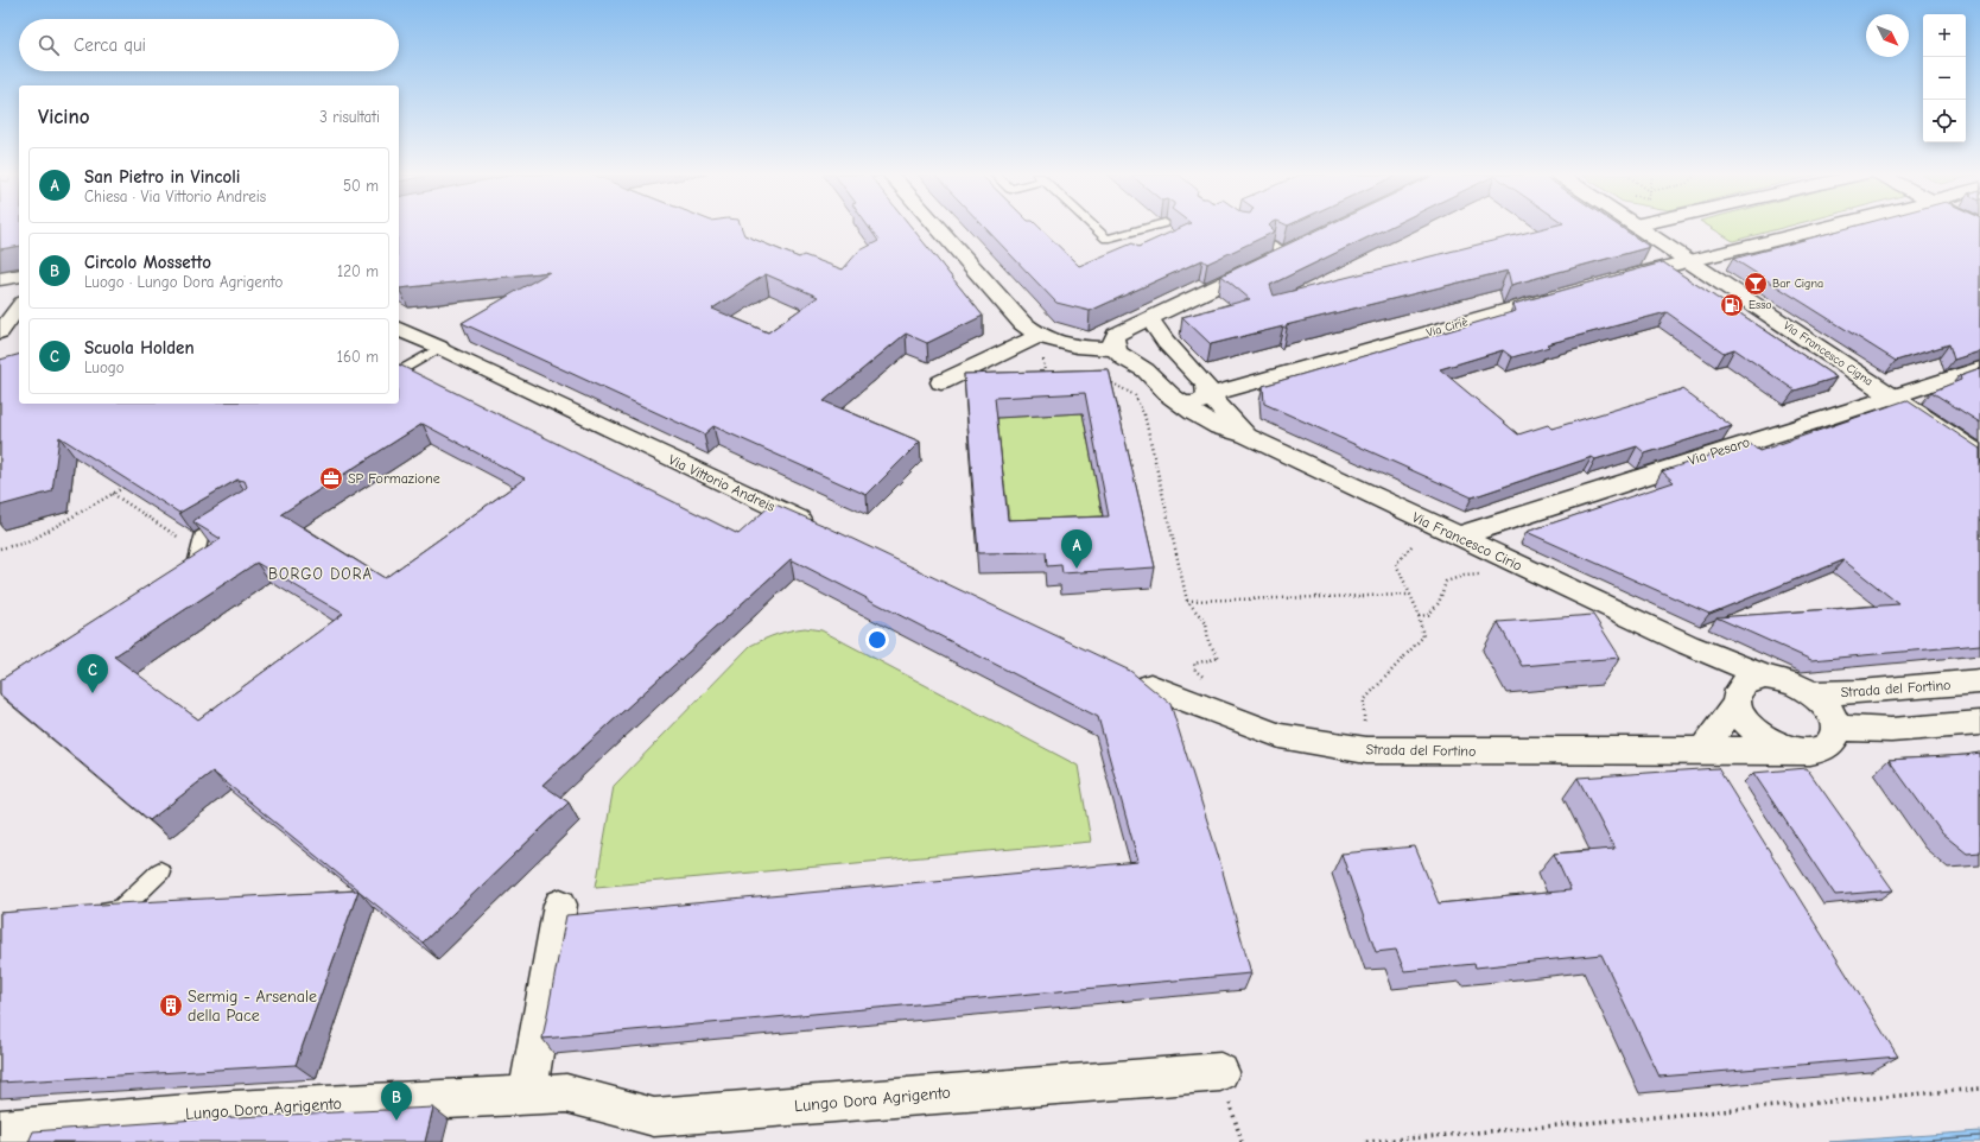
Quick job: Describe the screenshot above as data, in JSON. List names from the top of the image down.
{
  "streets": {
    "street": [
      "Via Ciriè",
      "Via Francesco Cigna",
      "Via Pesaro",
      "Via Vittorio Andreis",
      "Via Francesco Cirio",
      "Strada del Fortino",
      "Lungo Dora Agrigento"
    ]
  },
  "crossings": [
    ["Via Ciriè", "Via Francesco Cirio"],
    ["Via Francesco Cigna", "Via Pesaro"],
    ["Via Pesaro", "Via Francesco Cirio"],
    ["Via Francesco Cirio", "Strada del Fortino"]
  ],
  "districts": ["BORGO DORA"],
  "places": {
    "bar": ["Bar Cigna"],
    "fuel station": ["Esso"],
    "office": ["SP Formazione"],
    "building": ["Sermig - Arsenale della Pace"]
  },
  "north": "bottom right",
  "page": {
    "map_buttons": ["+", "−"],
    "search": "Cerca qui",
    "heading": ["Vicino", "3 risultati"],
    "list": [
      {
        "mark": "A",
        "name": "San Pietro in Vincoli",
        "note": "Chiesa · Via Vittorio Andreis",
        "value": "50 m"
      },
      {
        "mark": "B",
        "name": "Circolo Mossetto",
        "note": "Luogo · Lungo Dora Agrigento",
        "value": "120 m"
      },
      {
        "mark": "C",
        "name": "Scuola Holden",
        "note": "Luogo",
        "value": "160 m"
      }
    ],
    "pins": ["A", "C", "B"]
  }
}
